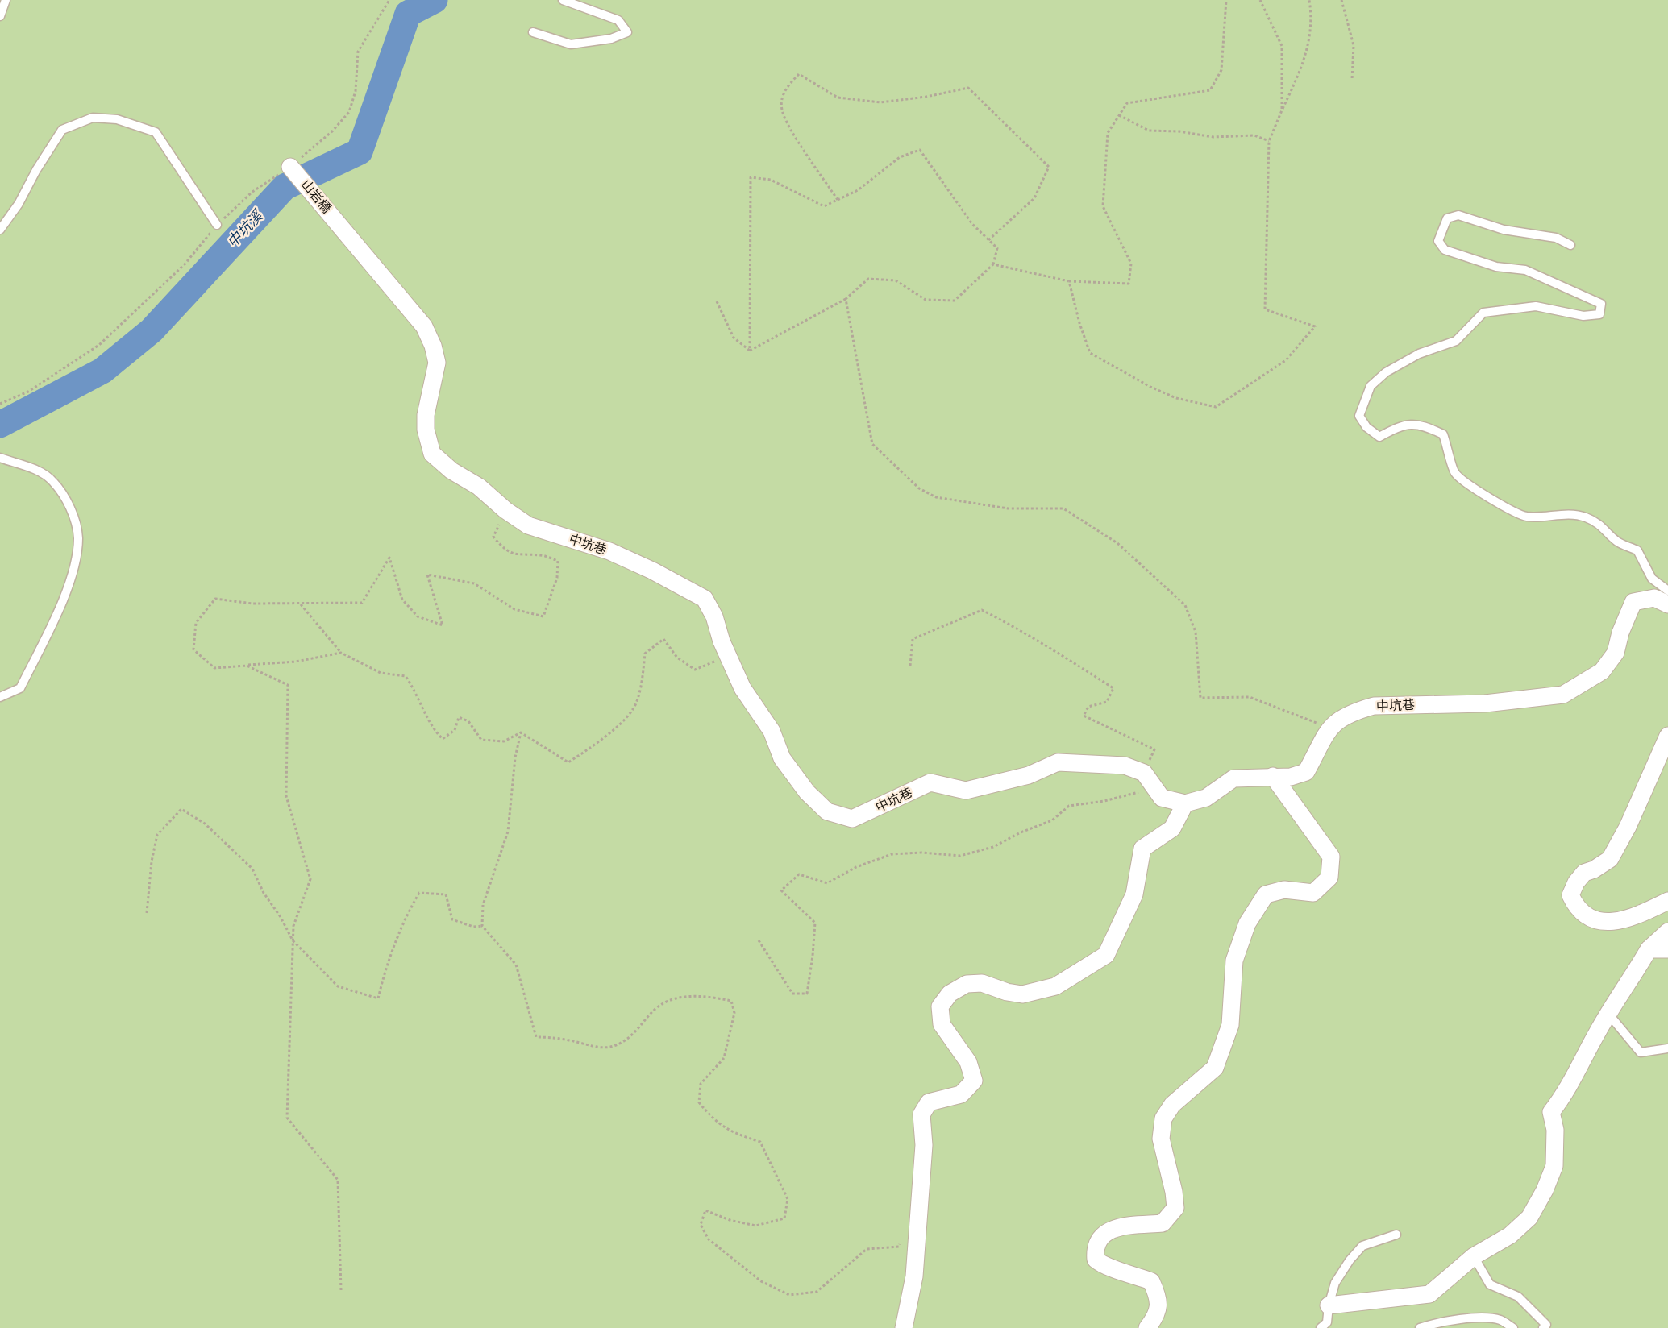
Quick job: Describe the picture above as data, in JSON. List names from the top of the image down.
{
  "streets": {
    "street": ["山岩橋", "中坑巷"]
  },
  "crossings": [
    ["山岩橋", "中坑巷"]
  ],
  "water": ["中坑溪"]
}
